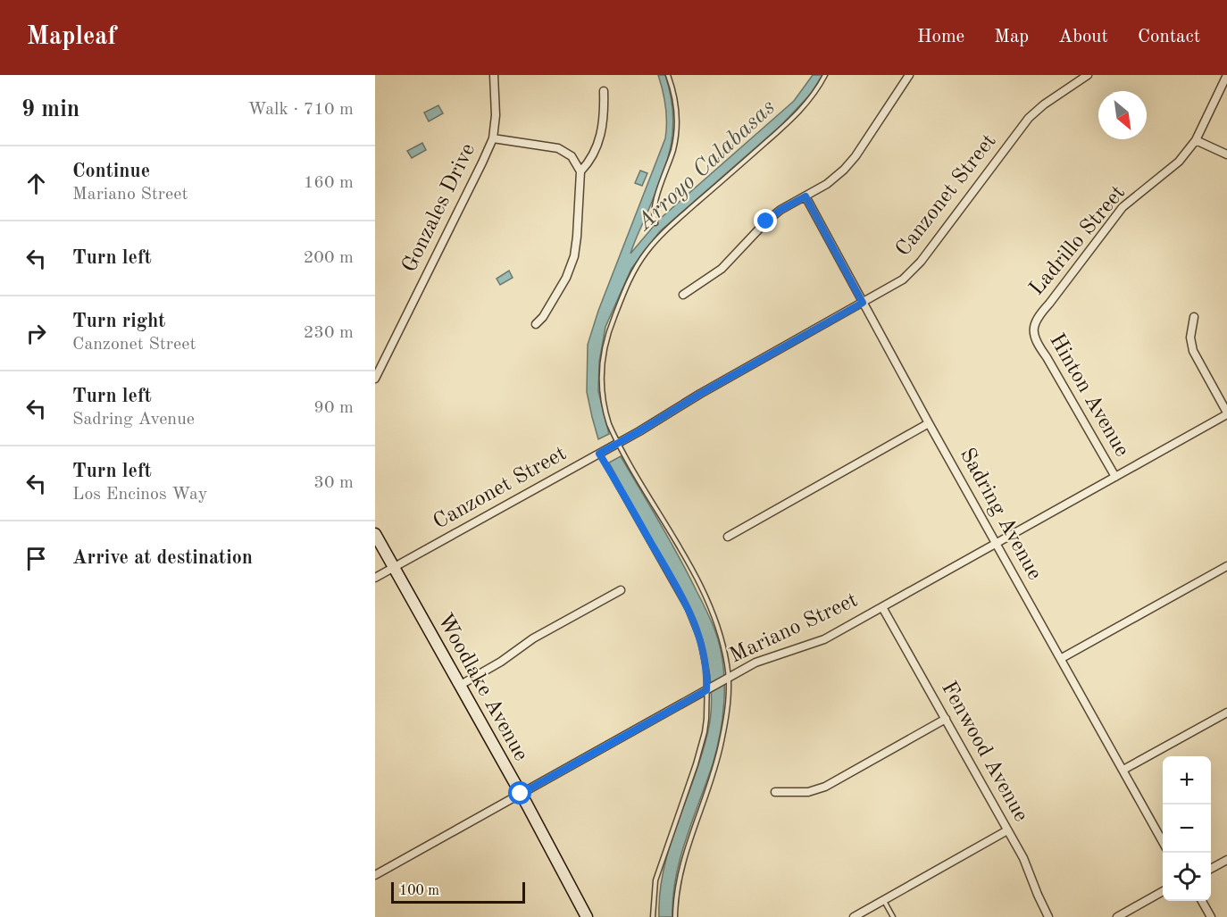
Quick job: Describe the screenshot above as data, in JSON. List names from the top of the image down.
{
  "streets": {
    "street": [
      "Canzonet Street",
      "Gonzales Drive",
      "Ladrillo Street",
      "Hinton Avenue",
      "Sadring Avenue",
      "Mariano Street",
      "Woodlake Avenue",
      "Fenwood Avenue"
    ]
  },
  "crossings": [
    ["Canzonet Street", "Sadring Avenue"],
    ["Canzonet Street", "Woodlake Avenue"],
    ["Ladrillo Street", "Hinton Avenue"],
    ["Hinton Avenue", "Mariano Street"],
    ["Sadring Avenue", "Mariano Street"],
    ["Mariano Street", "Woodlake Avenue"],
    ["Mariano Street", "Fenwood Avenue"]
  ],
  "water": ["Arroyo Calabasas"],
  "scale_bar": "100 m",
  "north": "bottom right",
  "page": {
    "header": "Mapleaf",
    "nav": [
      "Home",
      "Map",
      "About",
      "Contact"
    ],
    "heading": ["9 min", "Walk · 710 m"],
    "list": [
      ["Continue", "Mariano Street", "160 m"],
      ["Turn left", "200 m"],
      ["Turn right", "Canzonet Street", "230 m"],
      ["Turn left", "Sadring Avenue", "90 m"],
      ["Turn left", "Los Encinos Way", "30 m"],
      "Arrive at destination"
    ],
    "map_buttons": ["+", "−"],
    "scale": "100 m"
  }
}
